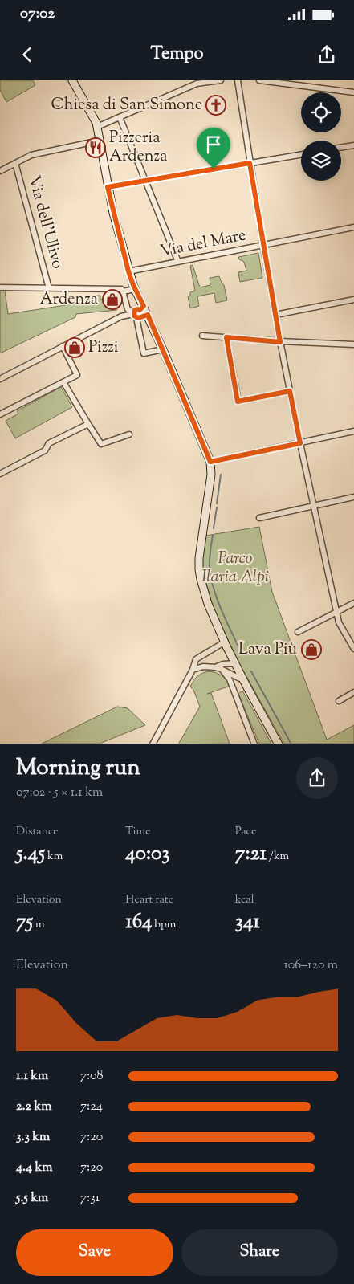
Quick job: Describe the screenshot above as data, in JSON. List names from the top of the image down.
{
  "streets": {
    "street": ["Via dell'Ulivo", "Via del Mare"]
  },
  "parks": ["Parco Ilaria Alpi"],
  "places": {
    "church": ["Chiesa di San Simone"],
    "restaurant": ["Pizzeria Ardenza"],
    "shop": ["Ardenza", "Pizzi", "Lava Più"]
  },
  "page": {
    "status": "07:02",
    "header": "Tempo",
    "heading": ["Morning run", "07:02 · 5 × 1.1 km"],
    "stats": [
      ["Distance", "5.45 km"],
      ["Time", "40:03"],
      ["Pace", "7:21 /km"],
      ["Elevation", "75 m"],
      ["Heart rate", "164 bpm"],
      ["kcal", "341"]
    ],
    "chart": ["Elevation", "106–120 m"],
    "list": [
      {
        "name": "1.1 km",
        "note": "7:08"
      },
      {
        "name": "2.2 km",
        "note": "7:24"
      },
      {
        "name": "3.3 km",
        "note": "7:20"
      },
      {
        "name": "4.4 km",
        "note": "7:20"
      },
      {
        "name": "5.5 km",
        "note": "7:31"
      }
    ],
    "buttons": ["Save", "Share"]
  }
}
